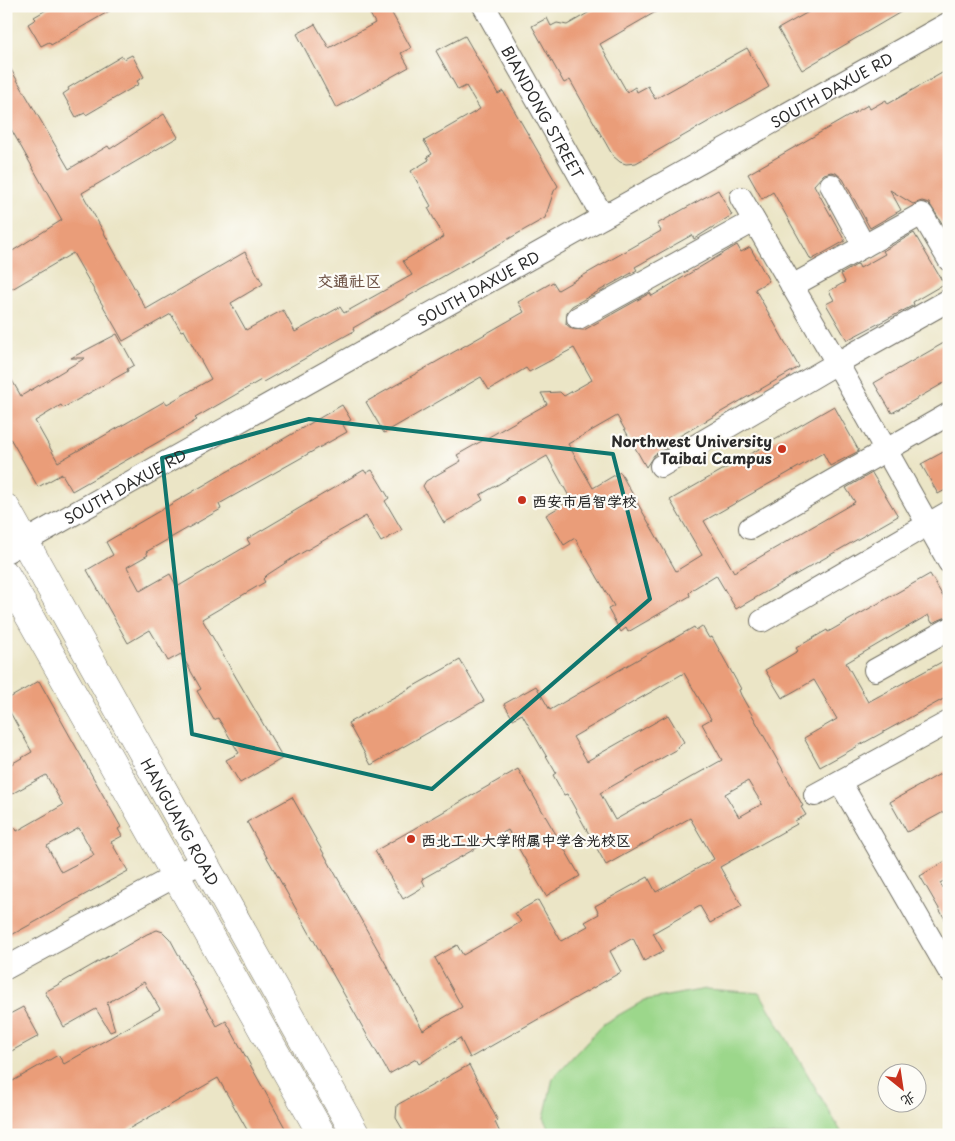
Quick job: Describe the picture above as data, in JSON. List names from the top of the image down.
{
  "streets": {
    "main road": ["HANGUANG ROAD"],
    "street": ["SOUTH DAXUE RD", "BIANDONG STREET"]
  },
  "crossings": [
    ["SOUTH DAXUE RD", "BIANDONG STREET"],
    ["SOUTH DAXUE RD", "HANGUANG ROAD"]
  ],
  "districts": ["交通社区"],
  "places": ["Northwest University Taibai Campus", "西安市启智学校", "西北工业大学附属中学含光校区"],
  "north": "bottom right"
}
